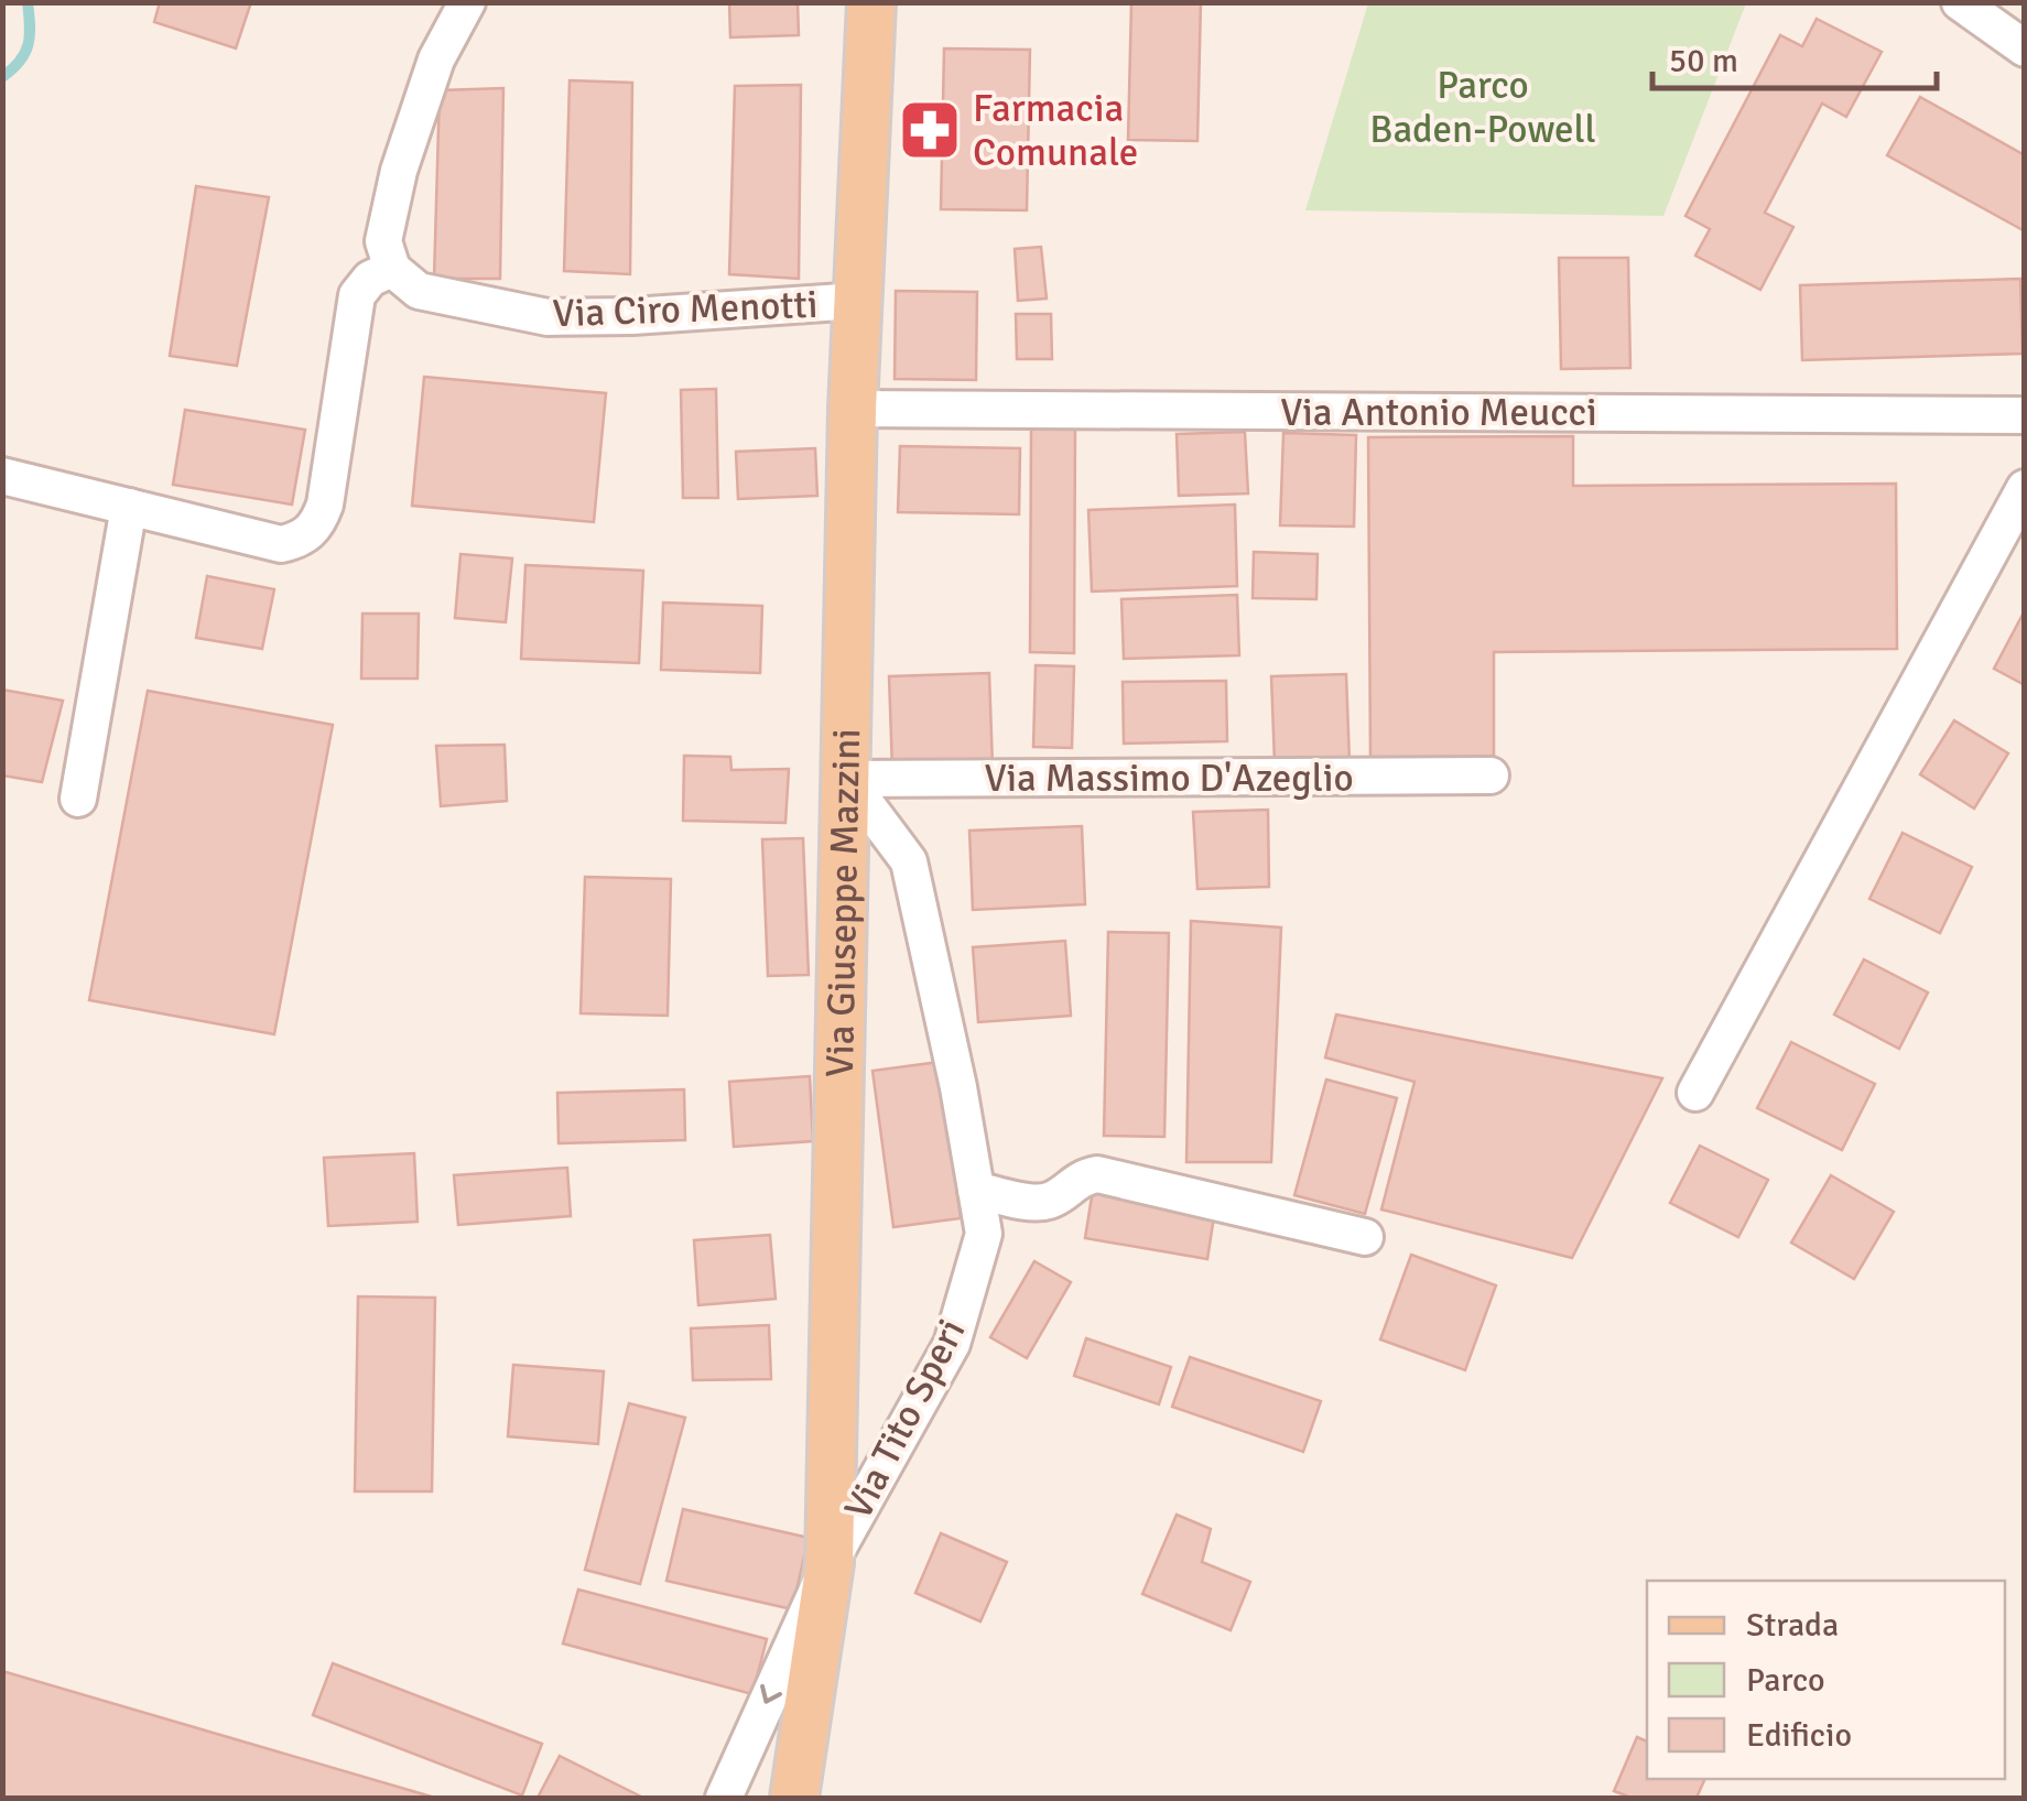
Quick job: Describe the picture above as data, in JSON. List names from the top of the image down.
{
  "streets": {
    "main road": ["Via Giuseppe Mazzini"],
    "street": [
      "Via Ciro Menotti",
      "Via Antonio Meucci",
      "Via Massimo D'Azeglio",
      "Via Tito Speri"
    ]
  },
  "crossings": [
    ["Via Ciro Menotti", "Via Giuseppe Mazzini"],
    ["Via Antonio Meucci", "Via Giuseppe Mazzini"],
    ["Via Massimo D'Azeglio", "Via Giuseppe Mazzini"],
    ["Via Massimo D'Azeglio", "Via Tito Speri"],
    ["Via Giuseppe Mazzini", "Via Tito Speri"]
  ],
  "parks": ["Parco Baden-Powell"],
  "places": {
    "pharmacy": ["Farmacia Comunale"]
  },
  "legend": ["Strada", "Parco", "Edificio"],
  "scale_bar": "50 m"
}
